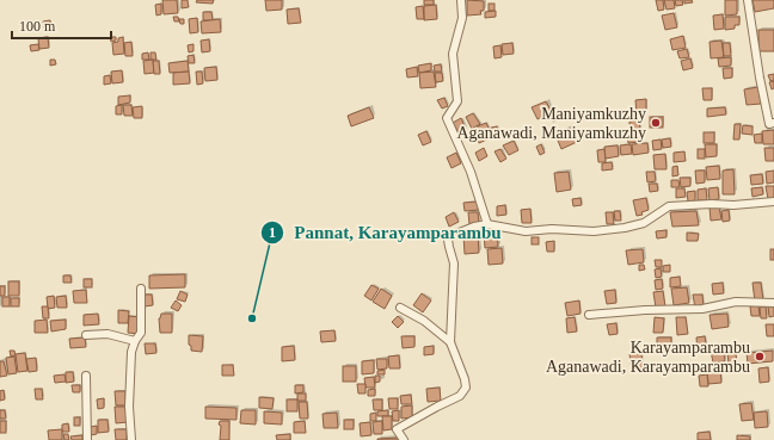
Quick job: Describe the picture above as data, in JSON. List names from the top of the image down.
{
  "places": ["Maniyamkuzhy Aganawadi, Maniyamkuzhy", "Pannat, Karayamparambu", "Karayamparambu Aganawadi, Karayamparambu"],
  "scale_bar": "100 m"
}
